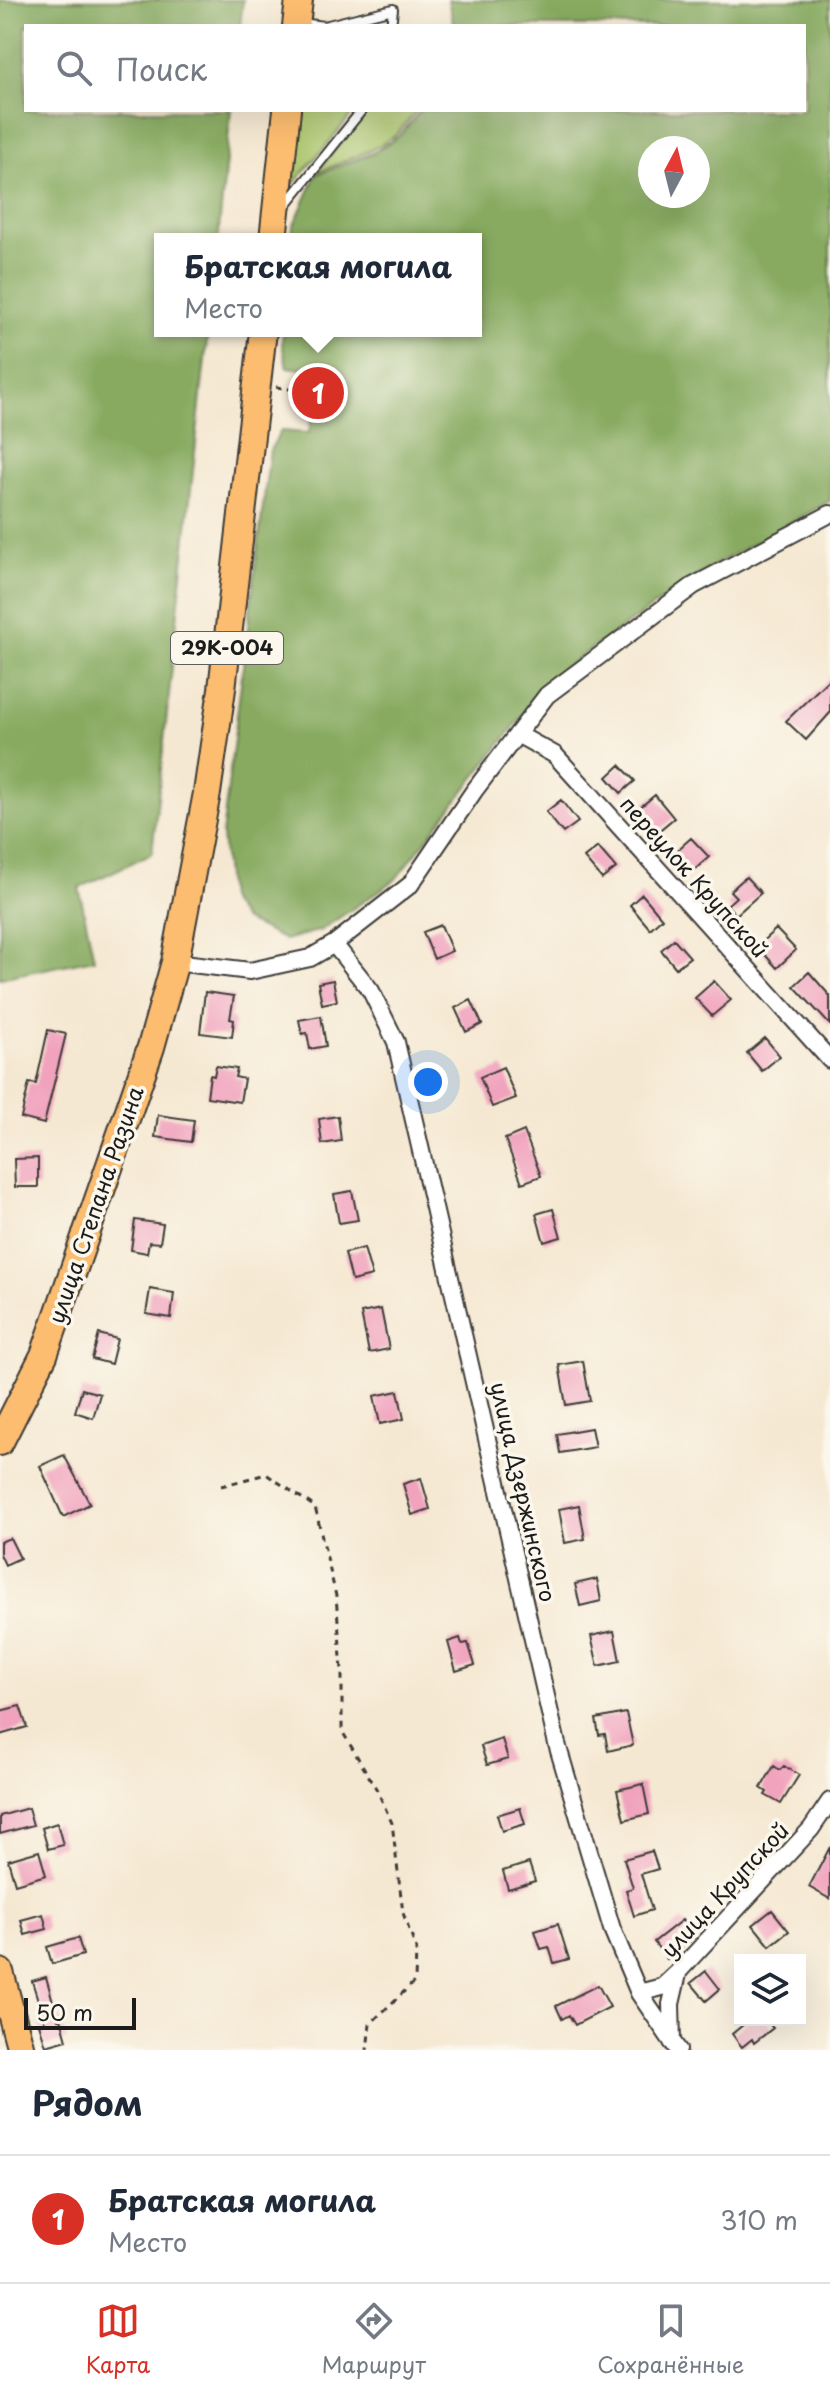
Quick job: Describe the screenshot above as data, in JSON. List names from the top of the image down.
{
  "streets": {
    "main road": ["29К-004", "улица Степана Разина"],
    "street": ["переулок Крупской", "улица Дзержинского", "улица Крупской"]
  },
  "crossings": [
    ["29К-004", "улица Степана Разина"],
    ["улица Дзержинского", "улица Крупской"]
  ],
  "scale_bar": "50 m",
  "north": "top",
  "page": {
    "search": "Поиск",
    "popup": ["Братская могила", "Место"],
    "pins": "1",
    "scale": "50 m",
    "heading": "Рядом",
    "list": [
      {
        "mark": "1",
        "name": "Братская могила",
        "note": "Место",
        "value": "310 m"
      }
    ],
    "nav": ["Карта", "Маршрут", "Сохранённые"]
  }
}
